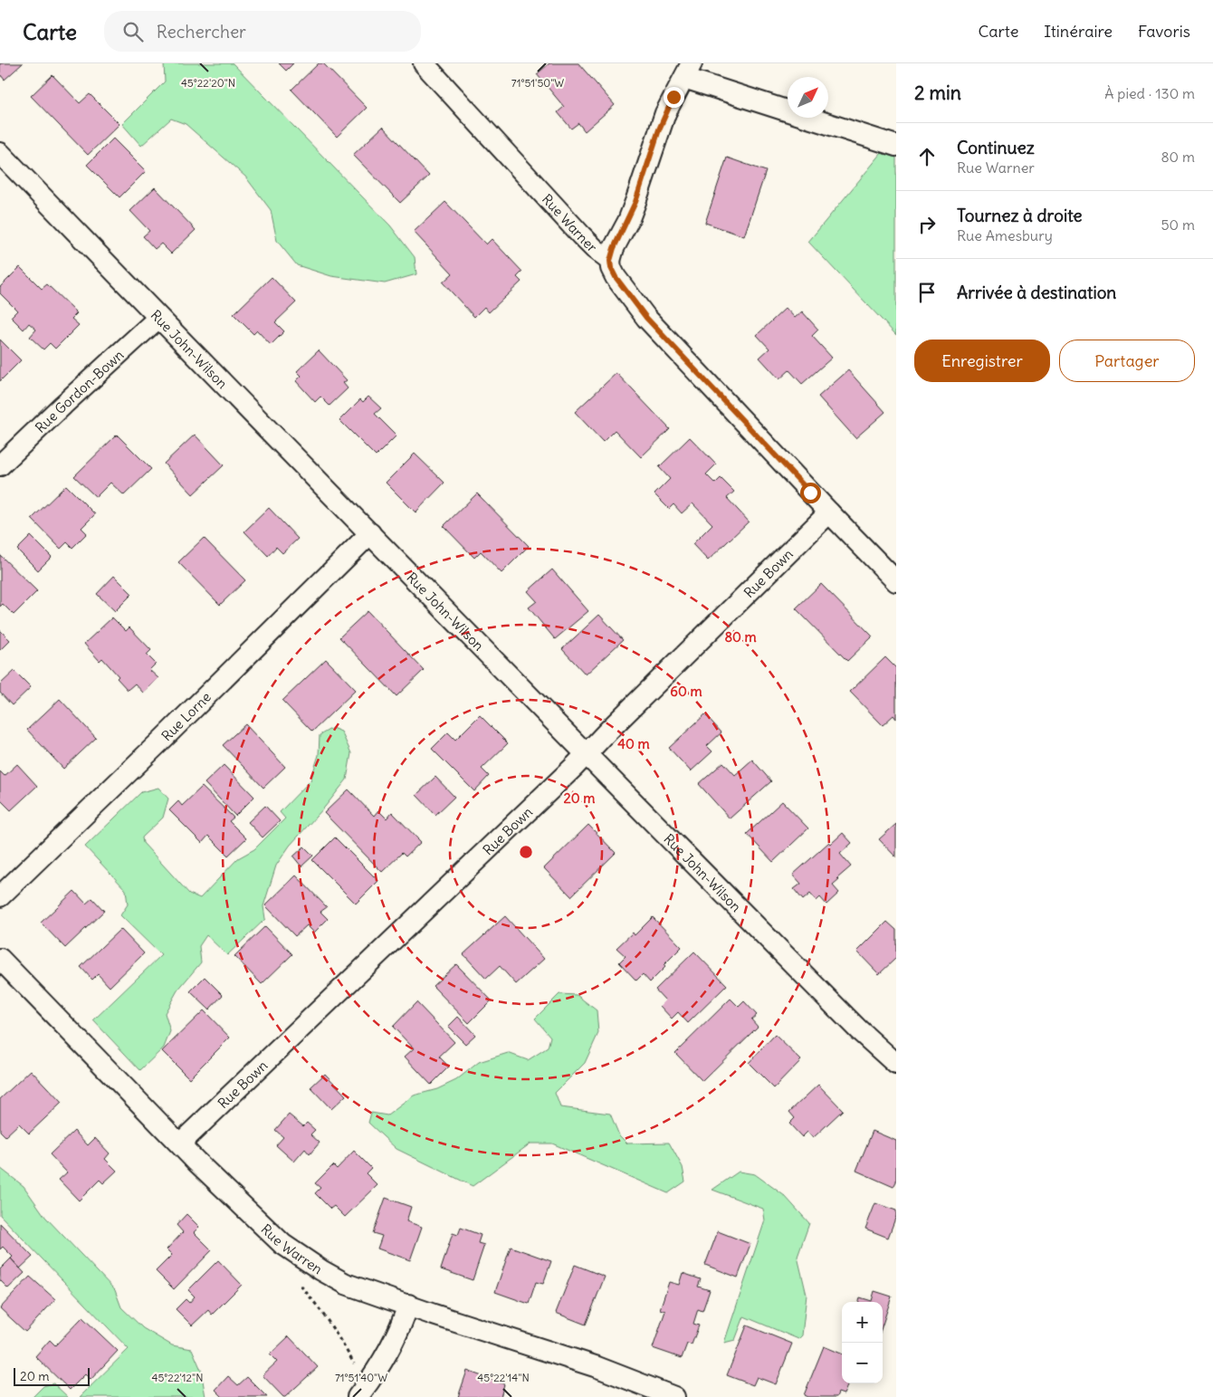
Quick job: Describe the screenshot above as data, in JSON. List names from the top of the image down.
{
  "streets": {
    "street": [
      "Rue Warner",
      "Rue John-Wilson",
      "Rue Gordon-Bown",
      "Rue Bown",
      "Rue Lorne",
      "Rue Warren"
    ]
  },
  "crossings": [
    ["Rue Warner", "Rue Bown"],
    ["Rue John-Wilson", "Rue Gordon-Bown"],
    ["Rue John-Wilson", "Rue Bown"],
    ["Rue John-Wilson", "Rue Lorne"],
    ["Rue Bown", "Rue Warren"]
  ],
  "scale_bar": "20 m",
  "north": "top right",
  "page": {
    "header": "Carte",
    "search": "Rechercher",
    "nav": ["Carte", "Itinéraire", "Favoris"],
    "heading": ["2 min", "À pied · 130 m"],
    "list": [
      ["Continuez", "Rue Warner", "80 m"],
      ["Tournez à droite", "Rue Amesbury", "50 m"],
      "Arrivée à destination"
    ],
    "buttons": ["Enregistrer", "Partager"],
    "map_buttons": ["+", "−"],
    "scale": "20 m"
  },
  "coordinates": [
    "71°51'50\"W",
    "45°22'20\"N",
    "45°22'12\"N",
    "45°22'14\"N",
    "71°51'40\"W"
  ],
  "rings": [
    "80 m",
    "60 m",
    "40 m",
    "20 m"
  ]
}
